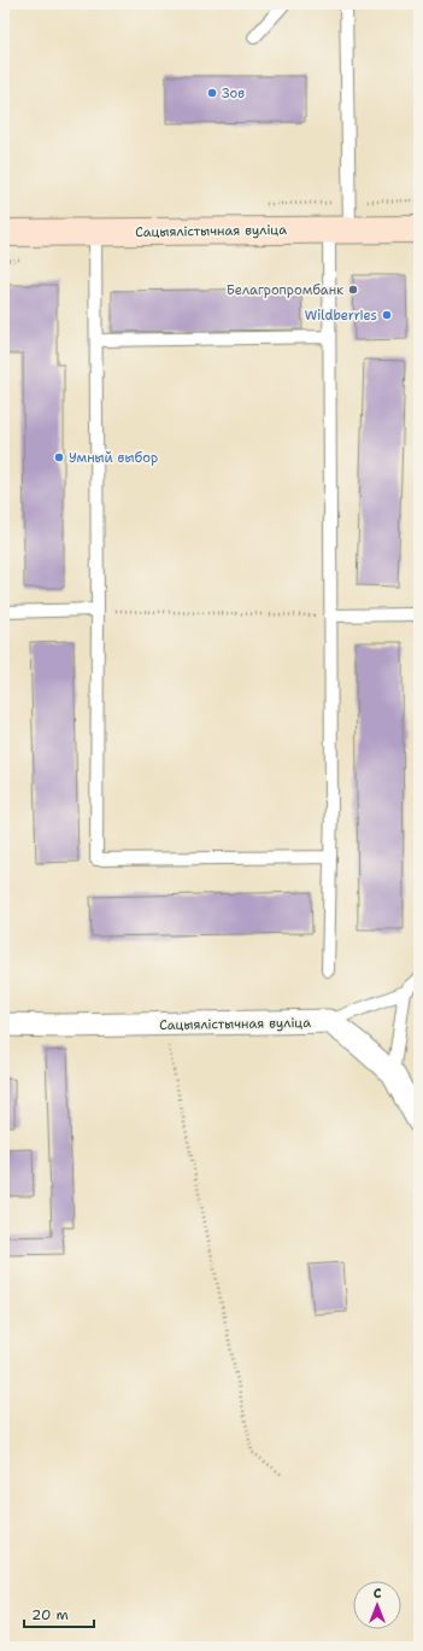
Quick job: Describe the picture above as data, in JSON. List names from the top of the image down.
{
  "streets": {
    "main road": ["Сацыялістычная вуліца"]
  },
  "places": [
    "Зов",
    "Белагропромбанк",
    "Wildberries",
    "Умный выбор"
  ],
  "scale_bar": "20 m",
  "north": "top"
}
